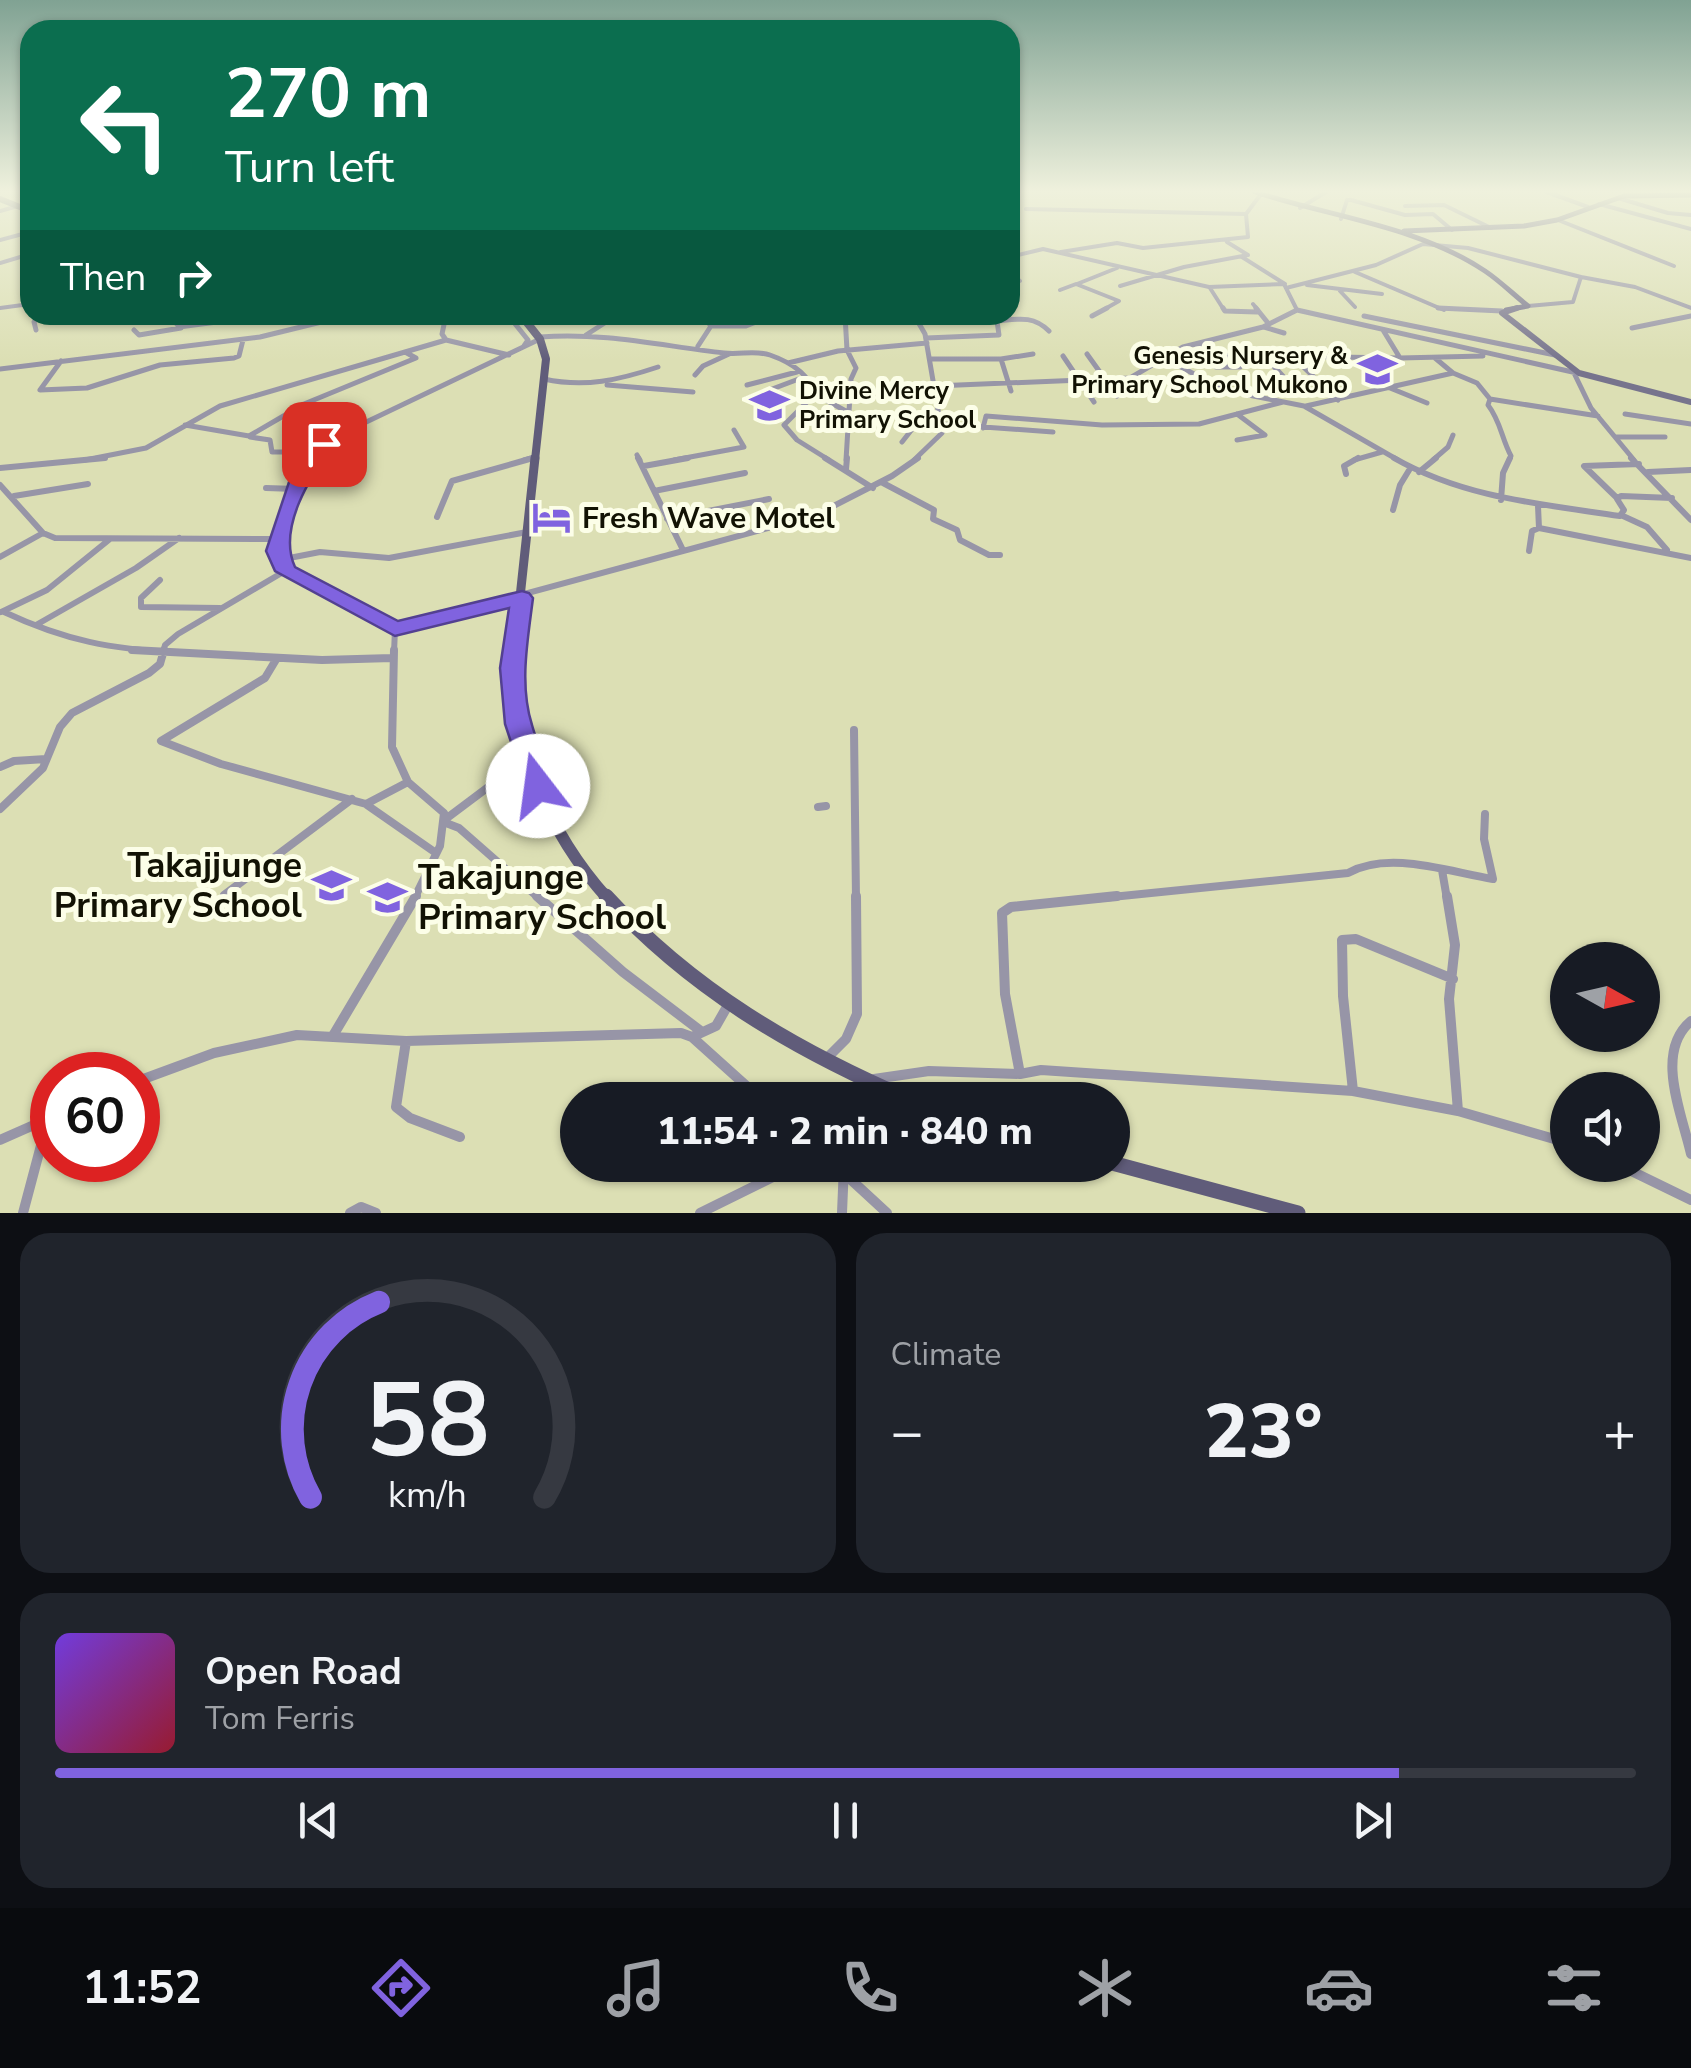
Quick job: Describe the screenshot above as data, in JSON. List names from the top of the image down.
{
  "places": {
    "school or university": [
      "Genesis Nursery & Primary School Mukono",
      "Divine Mercy Primary School",
      "Takajjunge Primary School",
      "Takajunge Primary School"
    ],
    "hotel": ["Fresh Wave Motel"]
  },
  "north": "right",
  "page": {
    "turn": ["270 m", "Turn left"],
    "then": "Then",
    "limit": "60",
    "trip": "11:54 · 2 min · 840 m",
    "tile": "Climate",
    "heat": ["−", "23°", "+"],
    "song": ["Open Road", "Tom Ferris"],
    "tabs": "11:52",
    "gauge": ["58", "km/h"]
  }
}
